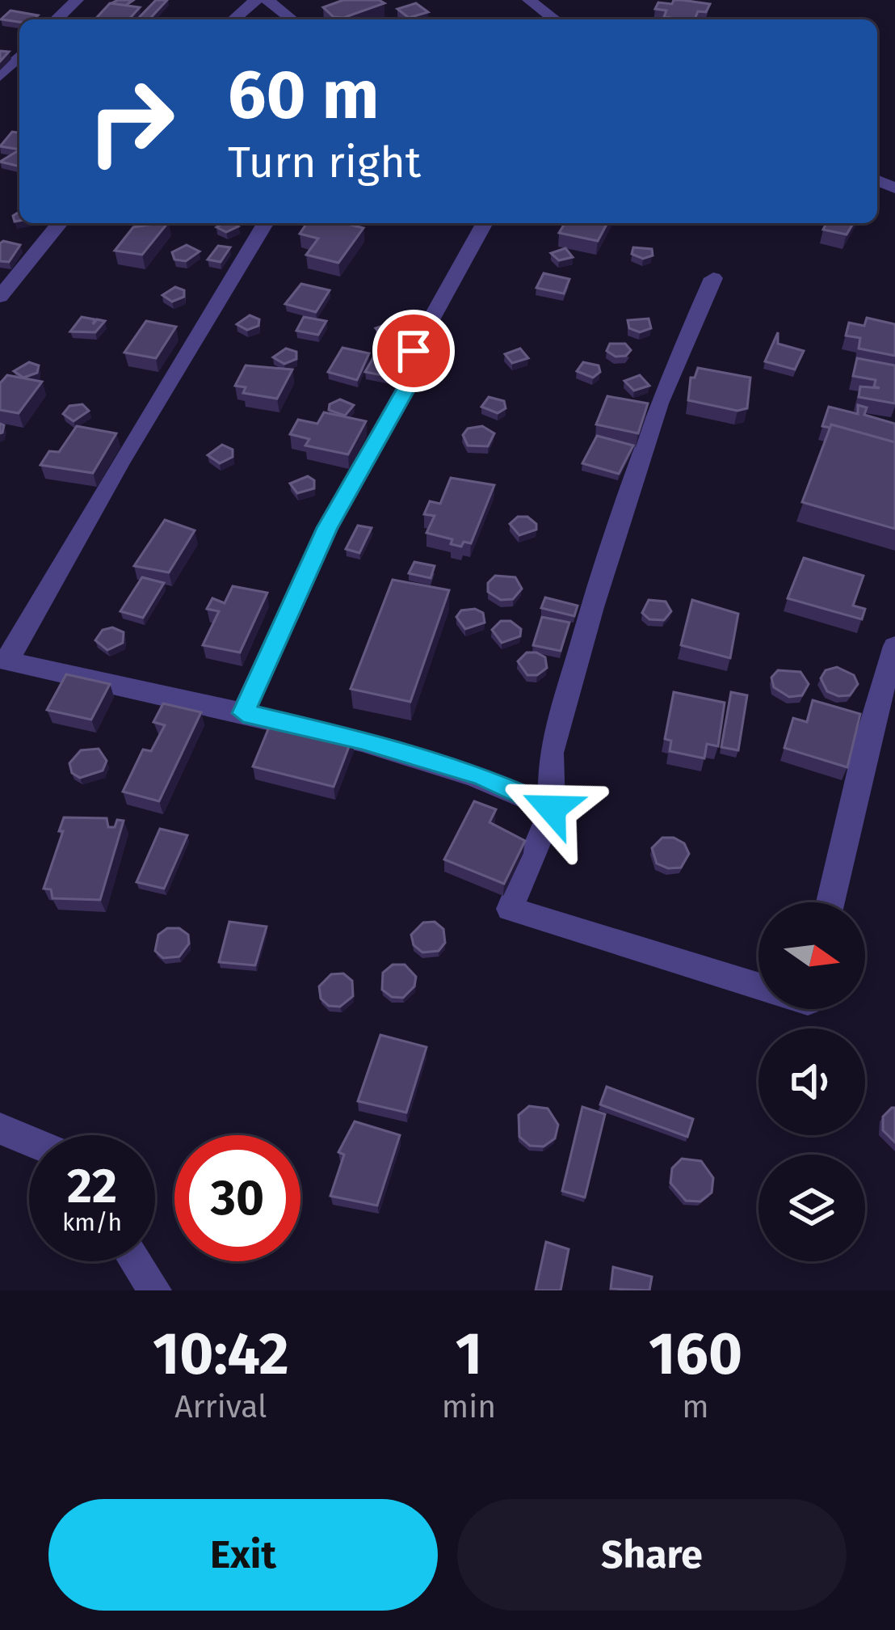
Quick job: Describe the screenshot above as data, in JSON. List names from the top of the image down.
{
  "north": "right",
  "page": {
    "turn": ["60 m", "Turn right"],
    "speed": "22 km/h",
    "limit": "30",
    "eta": [
      "10:42",
      "Arrival",
      "1",
      "min",
      "160",
      "m"
    ],
    "buttons": ["Exit", "Share"]
  }
}
